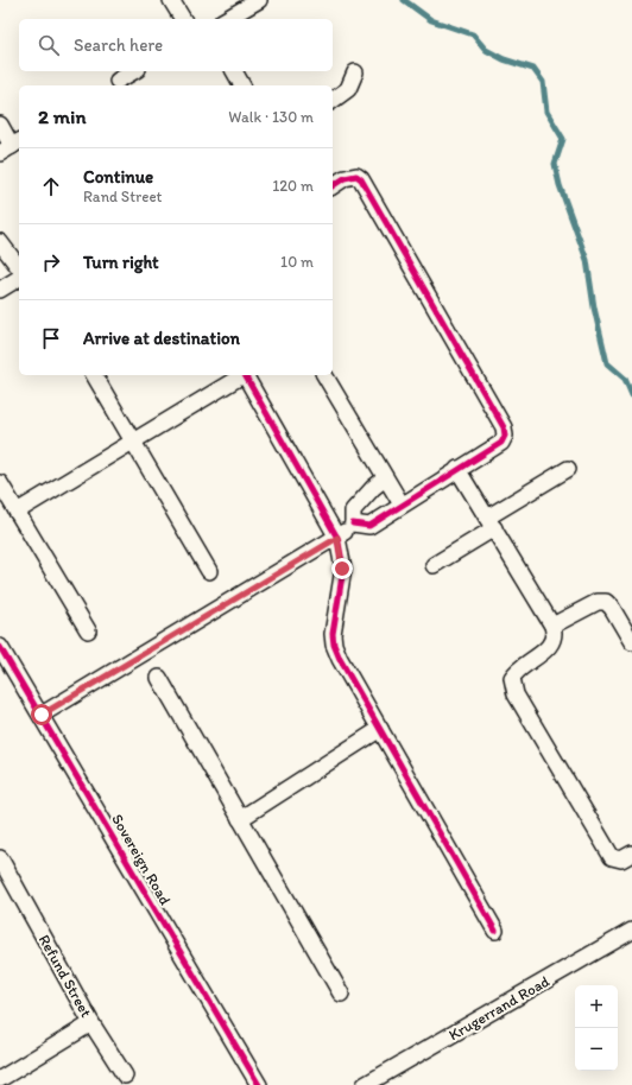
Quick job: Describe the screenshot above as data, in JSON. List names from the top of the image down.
{
  "streets": {
    "street": ["Sovereign Road", "Refund Street", "Krugerrand Road"]
  },
  "page": {
    "search": "Search here",
    "heading": ["2 min", "Walk · 130 m"],
    "list": [
      ["Continue", "Rand Street", "120 m"],
      ["Turn right", "10 m"],
      "Arrive at destination"
    ],
    "map_buttons": ["+", "−"]
  }
}
